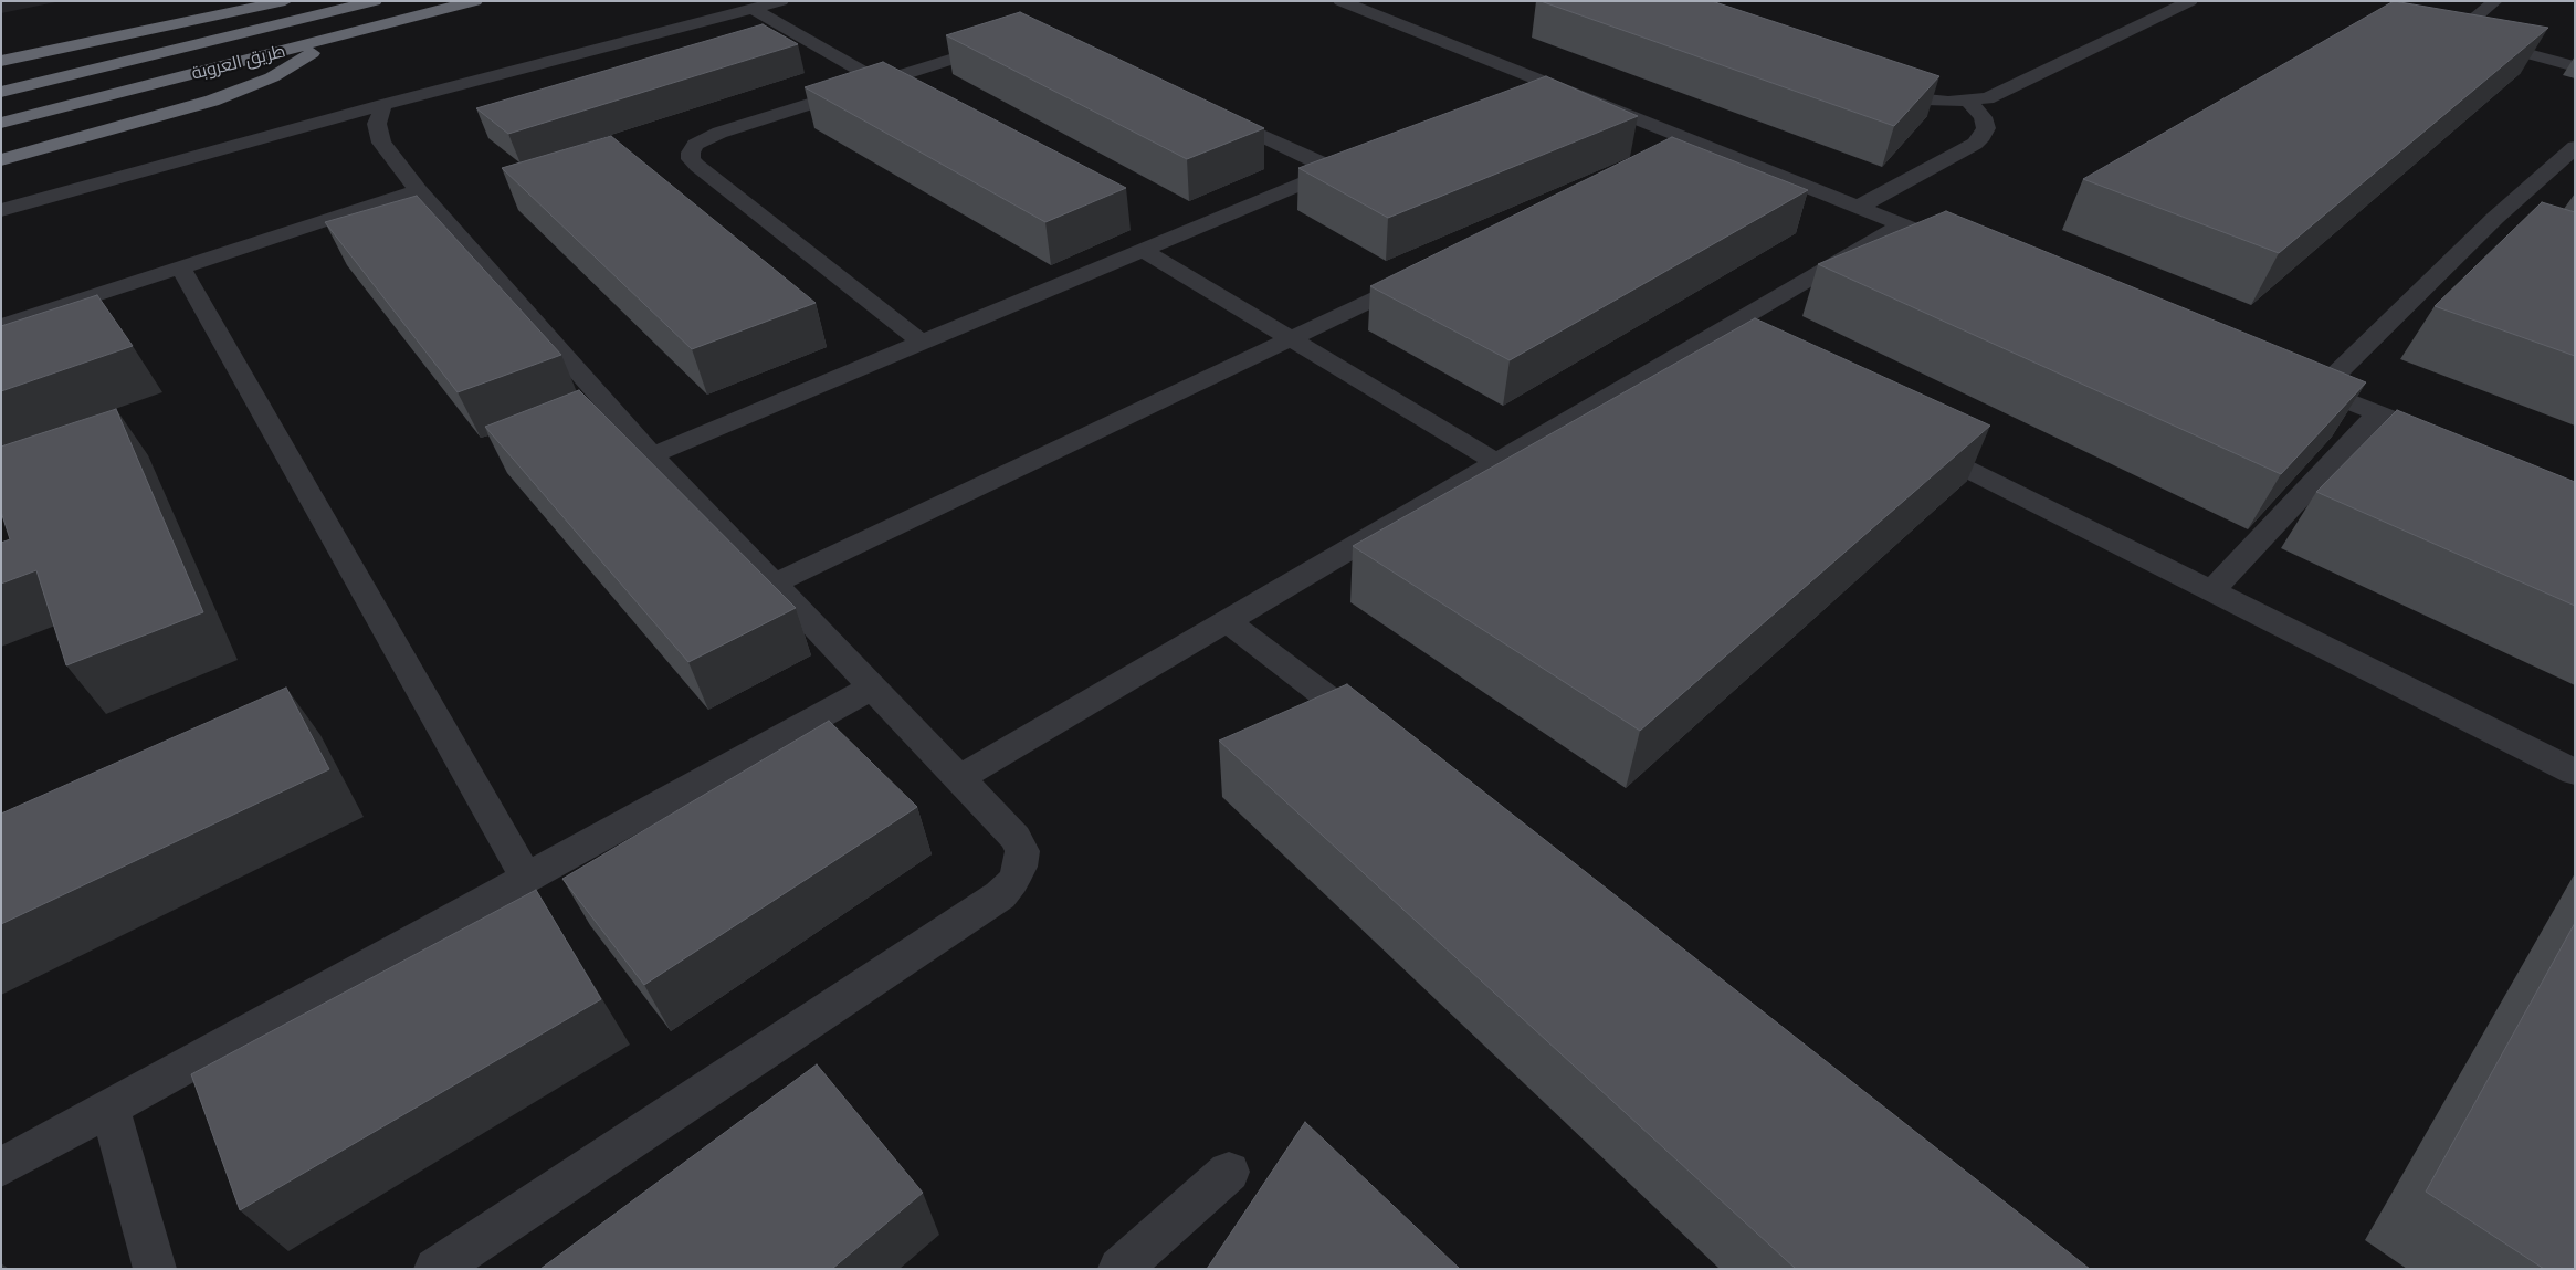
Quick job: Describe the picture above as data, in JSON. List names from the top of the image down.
{
  "streets": {
    "highway": ["طريق العروبة"]
  }
}
